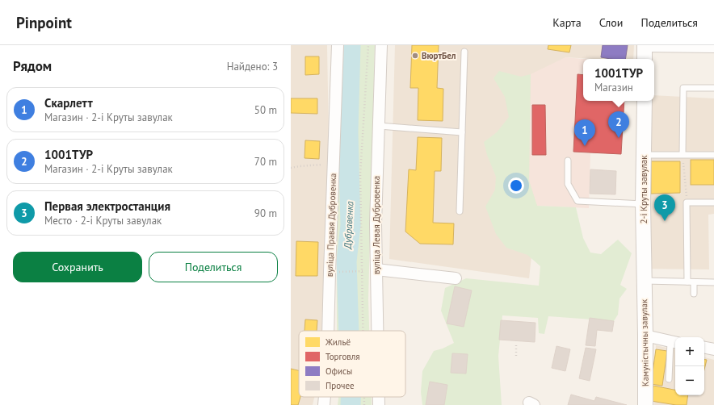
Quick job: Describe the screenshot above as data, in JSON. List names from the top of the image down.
{
  "streets": {
    "street": [
      "2-і Круты завулак",
      "вуліца Правая Дубровенка",
      "вуліца Левая Дубровенка",
      "Камуністычны завулак"
    ]
  },
  "crossings": [
    ["2-і Круты завулак", "Камуністычны завулак"]
  ],
  "water": ["Дубравенка"],
  "places": ["ВюртБел"],
  "legend": [
    "Жильё",
    "Торговля",
    "Офисы",
    "Прочее"
  ],
  "page": {
    "header": "Pinpoint",
    "nav": ["Карта", "Слои", "Поделиться"],
    "heading": ["Рядом", "Найдено: 3"],
    "popup": ["1001ТУР", "Магазин"],
    "list": [
      {
        "mark": "1",
        "name": "Скарлетт",
        "note": "Магазин · 2-і Круты завулак",
        "value": "50 m"
      },
      {
        "mark": "2",
        "name": "1001ТУР",
        "note": "Магазин · 2-і Круты завулак",
        "value": "70 m"
      },
      {
        "mark": "3",
        "name": "Первая электростанция",
        "note": "Место · 2-і Круты завулак",
        "value": "90 m"
      }
    ],
    "pins": ["2", "1", "3"],
    "buttons": ["Сохранить", "Поделиться"],
    "map_buttons": ["+", "−"]
  }
}
